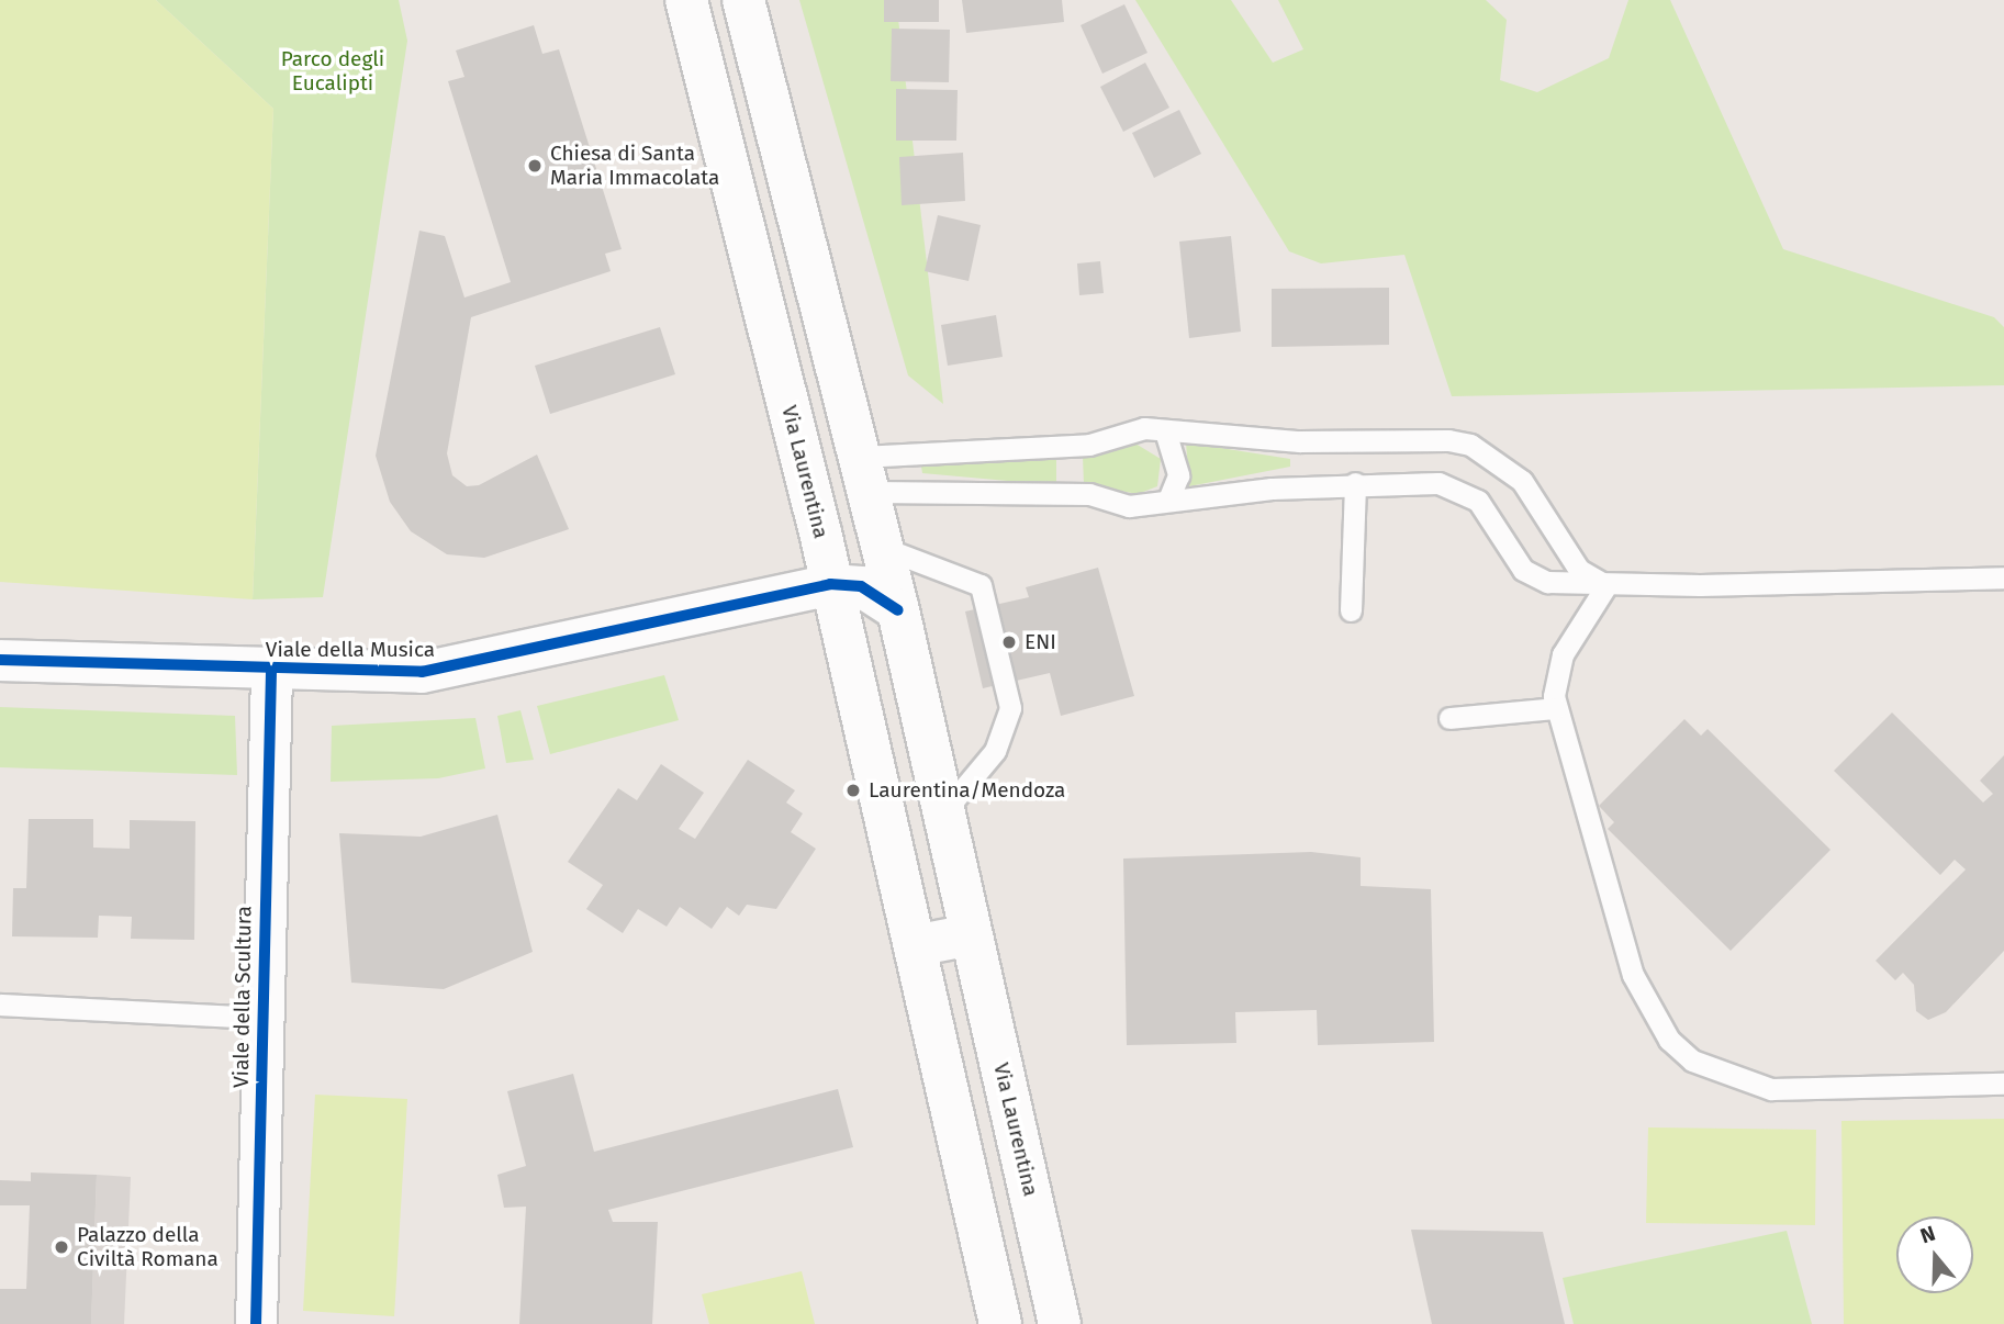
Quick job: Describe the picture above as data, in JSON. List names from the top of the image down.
{
  "streets": {
    "main road": ["Via Laurentina"],
    "street": ["Viale della Musica", "Viale della Scultura"]
  },
  "crossings": [
    ["Via Laurentina", "Viale della Musica"],
    ["Viale della Musica", "Viale della Scultura"]
  ],
  "parks": ["Parco degli Eucalipti"],
  "places": [
    "Chiesa di Santa Maria Immacolata",
    "ENI",
    "Laurentina/Mendoza",
    "Palazzo della Civiltà Romana"
  ],
  "north": "top"
}
